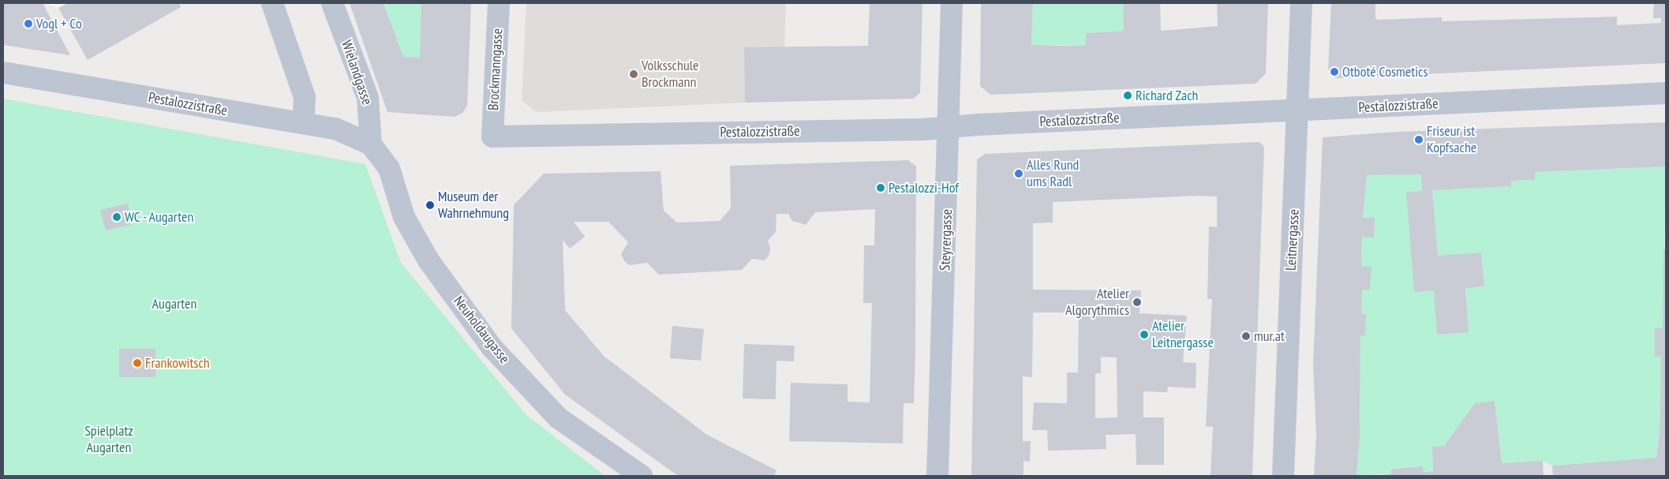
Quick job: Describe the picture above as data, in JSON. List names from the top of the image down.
{
  "streets": {
    "street": [
      "Brockmanngasse",
      "Wielandgasse",
      "Pestalozzistraße",
      "Steyrergasse",
      "Leitnergasse",
      "Neuholdaugasse"
    ]
  },
  "crossings": [
    ["Brockmanngasse", "Pestalozzistraße"],
    ["Wielandgasse", "Pestalozzistraße"],
    ["Wielandgasse", "Neuholdaugasse"],
    ["Pestalozzistraße", "Steyrergasse"],
    ["Pestalozzistraße", "Leitnergasse"],
    ["Pestalozzistraße", "Neuholdaugasse"]
  ],
  "parks": ["Augarten", "Spielplatz Augarten"],
  "places": [
    "Vogl + Co",
    "Otboté Cosmetics",
    "Volksschule Brockmann",
    "Richard Zach",
    "Friseur ist Kopfsache",
    "Alles Rund ums Radl",
    "Pestalozzi-Hof",
    "Museum der Wahrnehmung",
    "WC - Augarten",
    "Atelier Algorythmics",
    "Atelier Leitnergasse",
    "mur.at",
    "Frankowitsch"
  ]
}
